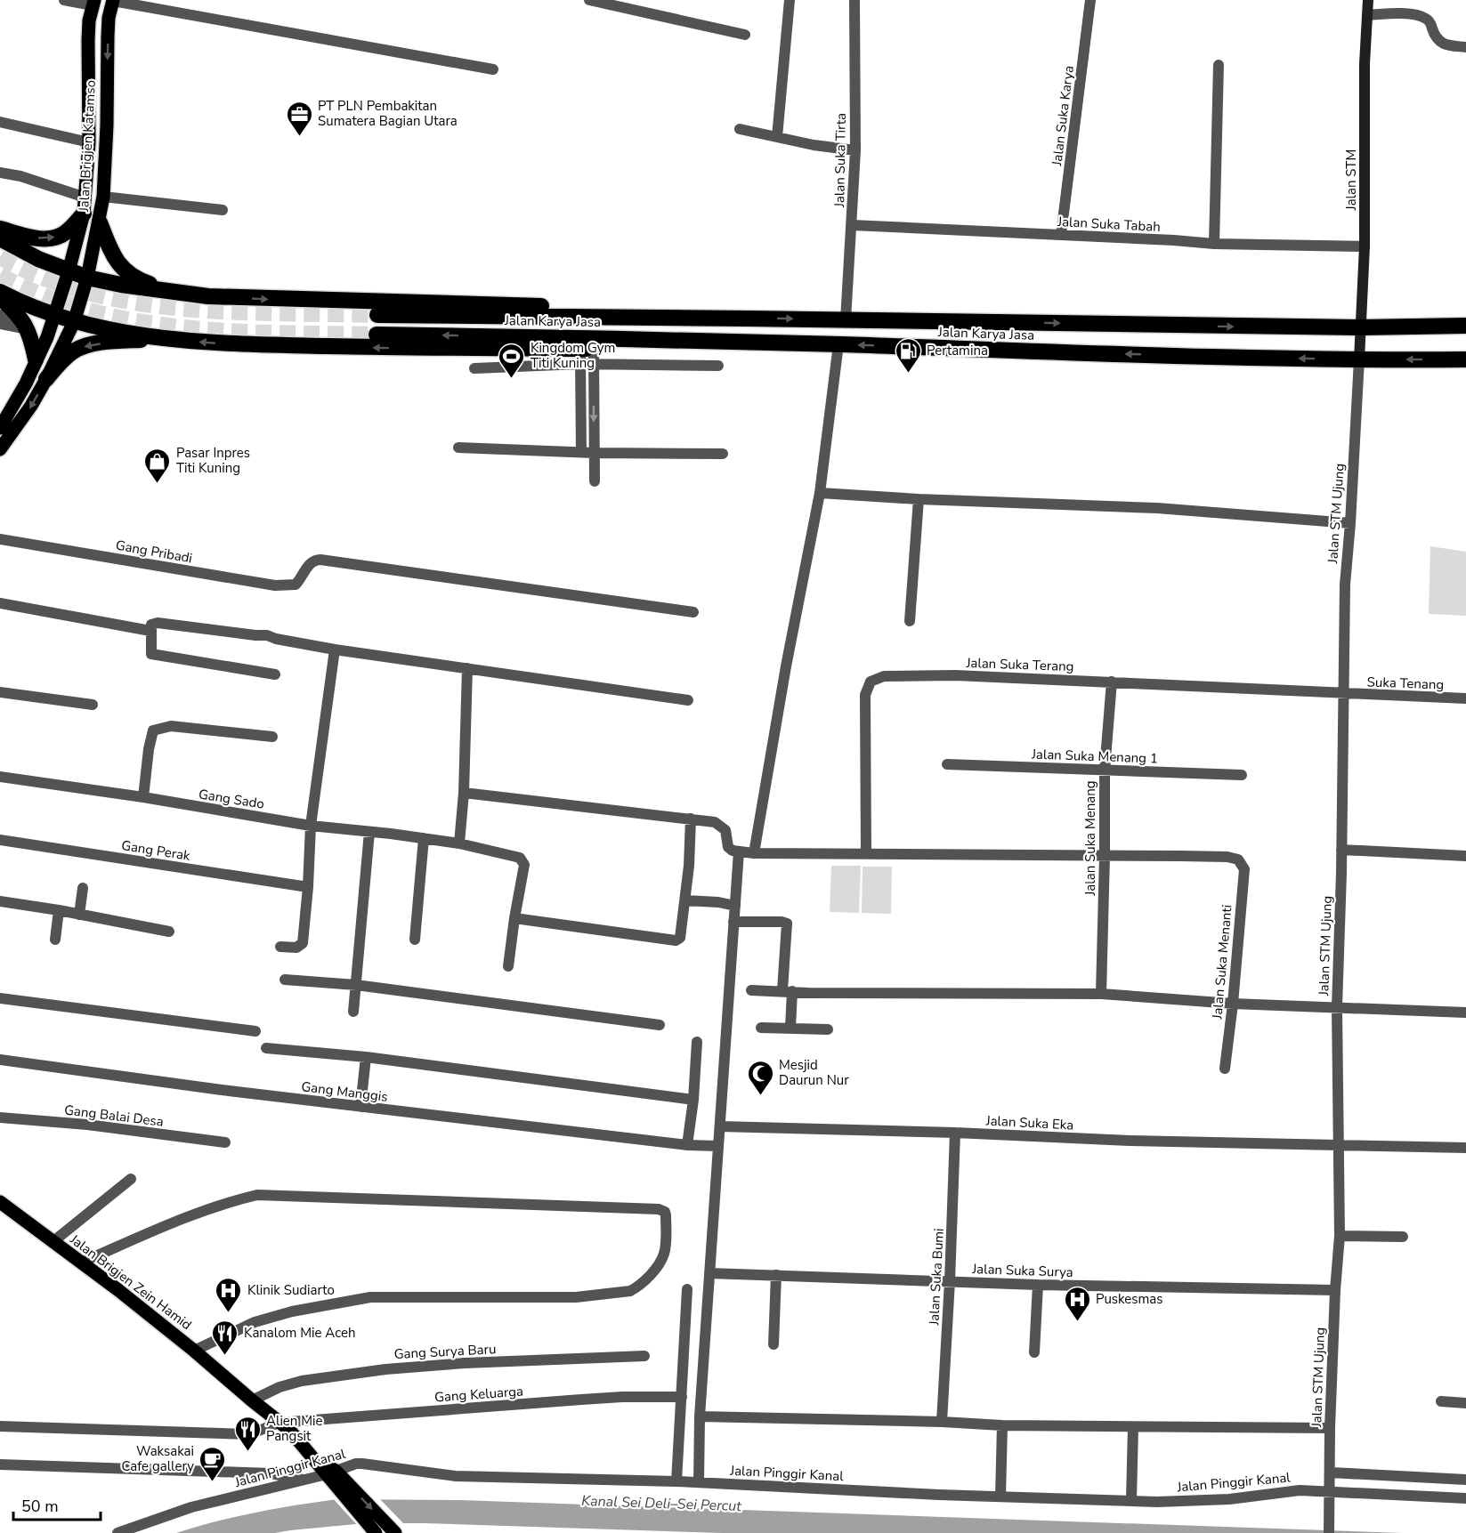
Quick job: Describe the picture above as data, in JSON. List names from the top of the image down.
{
  "streets": {
    "highway": ["Jalan Karya Jasa"],
    "main road": ["Jalan Brigjen Katamso", "Jalan Brigjen Zein Hamid"],
    "street": [
      "Jalan Suka Karya",
      "Jalan Suka Tirta",
      "Jalan STM",
      "Jalan Suka Tabah",
      "Jalan STM Ujung",
      "Gang Pribadi",
      "Jalan Suka Terang",
      "Suka Tenang",
      "Jalan Suka Menang 1",
      "Gang Sado",
      "Jalan Suka Menang",
      "Gang Perak",
      "Jalan Suka Menanti",
      "Gang Manggis",
      "Gang Balai Desa",
      "Jalan Suka Eka",
      "Jalan Suka Surya",
      "Jalan Suka Bumi",
      "Gang Surya Baru",
      "Gang Keluarga",
      "Jalan Pinggir Kanal"
    ]
  },
  "crossings": [
    ["Jalan Suka Karya", "Jalan Suka Tabah"],
    ["Jalan Suka Tirta", "Jalan Suka Tabah"],
    ["Jalan Suka Tirta", "Jalan Karya Jasa"],
    ["Jalan STM", "Jalan Suka Tabah"],
    ["Jalan STM", "Jalan Karya Jasa"],
    ["Jalan STM", "Jalan STM Ujung"],
    ["Jalan Karya Jasa", "Jalan STM Ujung"],
    ["Jalan STM Ujung", "Jalan Suka Terang"],
    ["Jalan STM Ujung", "Suka Tenang"],
    ["Jalan STM Ujung", "Jalan Suka Eka"],
    ["Jalan STM Ujung", "Jalan Suka Surya"],
    ["Jalan STM Ujung", "Jalan Pinggir Kanal"],
    ["Jalan Suka Terang", "Suka Tenang"],
    ["Jalan Suka Terang", "Jalan Suka Menang"],
    ["Jalan Suka Menang 1", "Jalan Suka Menang"],
    ["Jalan Suka Menang", "Jalan Suka Menanti"],
    ["Jalan Suka Eka", "Jalan Suka Bumi"],
    ["Jalan Suka Surya", "Jalan Suka Bumi"],
    ["Jalan Brigjen Zein Hamid", "Gang Surya Baru"],
    ["Jalan Brigjen Zein Hamid", "Gang Keluarga"],
    ["Jalan Brigjen Zein Hamid", "Jalan Pinggir Kanal"]
  ],
  "water": ["Kanal Sei Deli–Sei Percut"],
  "places": {
    "office": ["PT PLN Pembakitan Sumatera Bagian Utara"],
    "fuel station": ["Pertamina"],
    "sports": ["Kingdom Gym Titi Kuning"],
    "shop": ["Pasar Inpres Titi Kuning"],
    "mosque": ["Mesjid Daurun Nur"],
    "hospital": ["Klinik Sudiarto", "Puskesmas"],
    "restaurant": ["Kanalom Mie Aceh", "Alien Mie Pangsit"],
    "cafe": ["Waksakai Cafe gallery"]
  },
  "scale_bar": "50 m"
}
